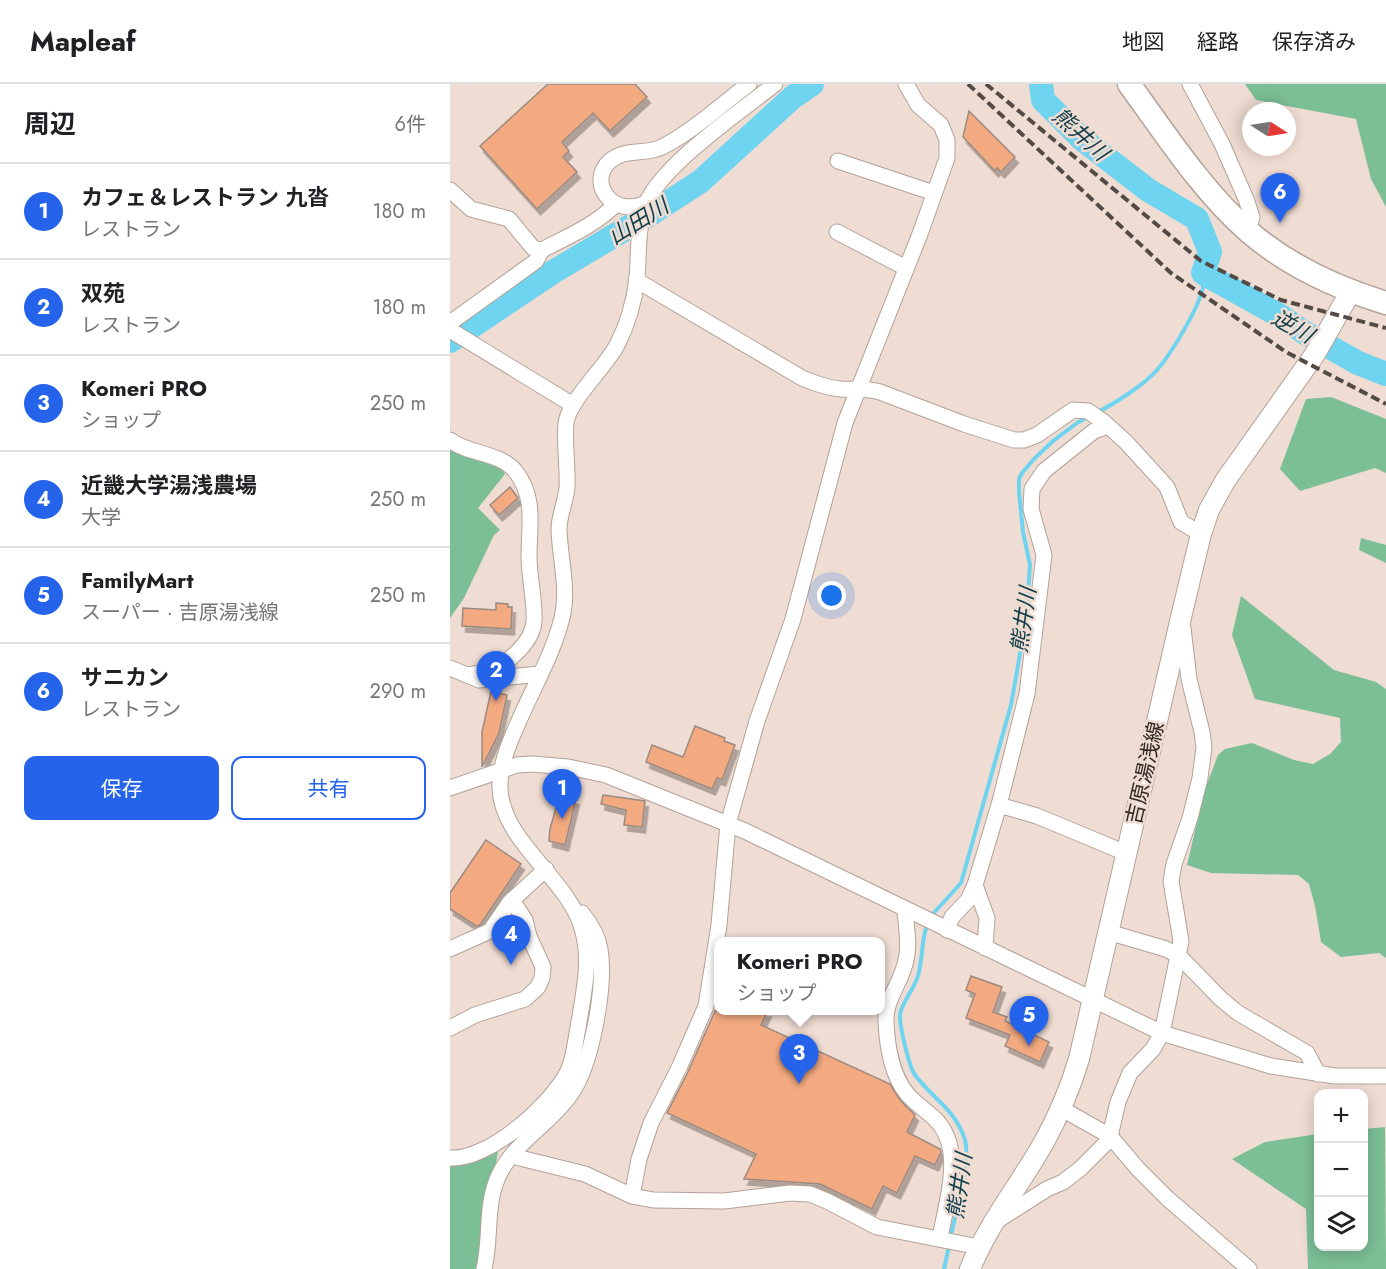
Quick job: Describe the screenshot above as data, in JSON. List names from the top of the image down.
{
  "streets": {
    "main road": ["吉原湯浅線"]
  },
  "water": ["熊井川", "山田川", "逆川"],
  "north": "right",
  "page": {
    "header": "Mapleaf",
    "nav": ["地図", "経路", "保存済み"],
    "heading": ["周辺", "6件"],
    "list": [
      {
        "mark": "1",
        "name": "カフェ＆レストラン 九沓",
        "note": "レストラン",
        "value": "180 m"
      },
      {
        "mark": "2",
        "name": "双苑",
        "note": "レストラン",
        "value": "180 m"
      },
      {
        "mark": "3",
        "name": "Komeri PRO",
        "note": "ショップ",
        "value": "250 m"
      },
      {
        "mark": "4",
        "name": "近畿大学湯浅農場",
        "note": "大学",
        "value": "250 m"
      },
      {
        "mark": "5",
        "name": "FamilyMart",
        "note": "スーパー · 吉原湯浅線",
        "value": "250 m"
      },
      {
        "mark": "6",
        "name": "サニカン",
        "note": "レストラン",
        "value": "290 m"
      }
    ],
    "pins": [
      "6",
      "2",
      "1",
      "4",
      "5",
      "3"
    ],
    "buttons": ["保存", "共有"],
    "popup": ["Komeri PRO", "ショップ"],
    "map_buttons": ["+", "−"]
  }
}
